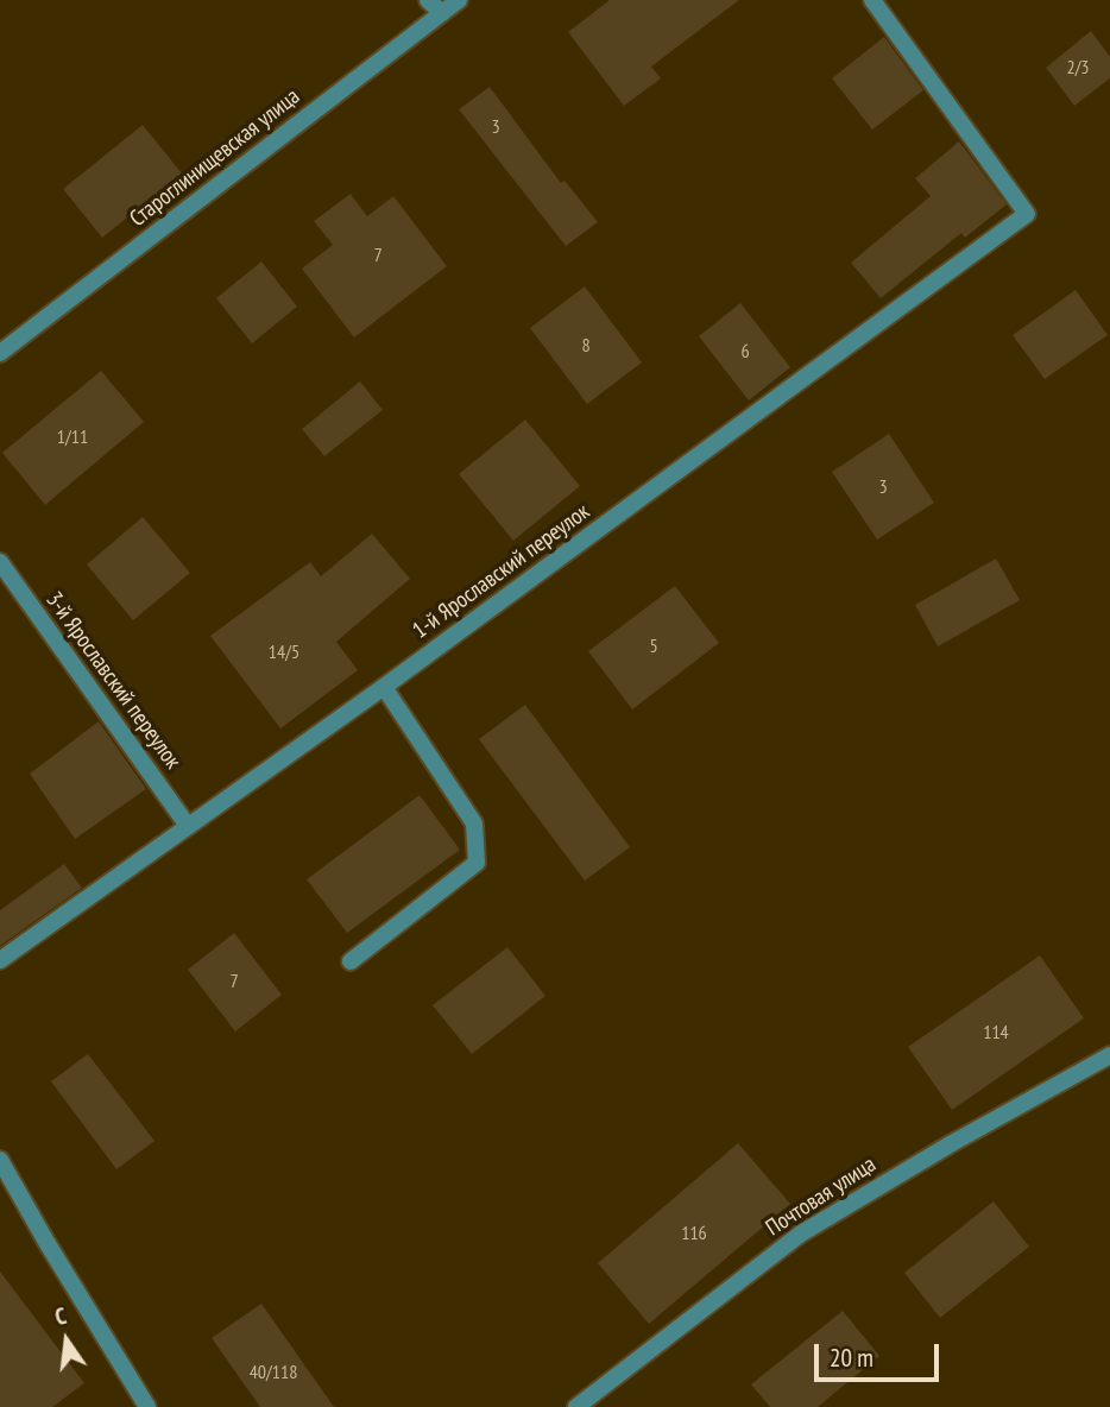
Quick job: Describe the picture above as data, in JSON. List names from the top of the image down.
{
  "streets": {
    "street": [
      "Староглинищевская улица",
      "1-й Ярославский переулок",
      "3-й Ярославский переулок",
      "Почтовая улица"
    ]
  },
  "crossings": [
    ["1-й Ярославский переулок", "3-й Ярославский переулок"]
  ],
  "house_numbers": [
    "2/3",
    "3",
    "7",
    "8",
    "6",
    "1/11",
    "3",
    "5",
    "14/5",
    "7",
    "114",
    "116",
    "40/118"
  ],
  "scale_bar": "20 m",
  "north": "top"
}
